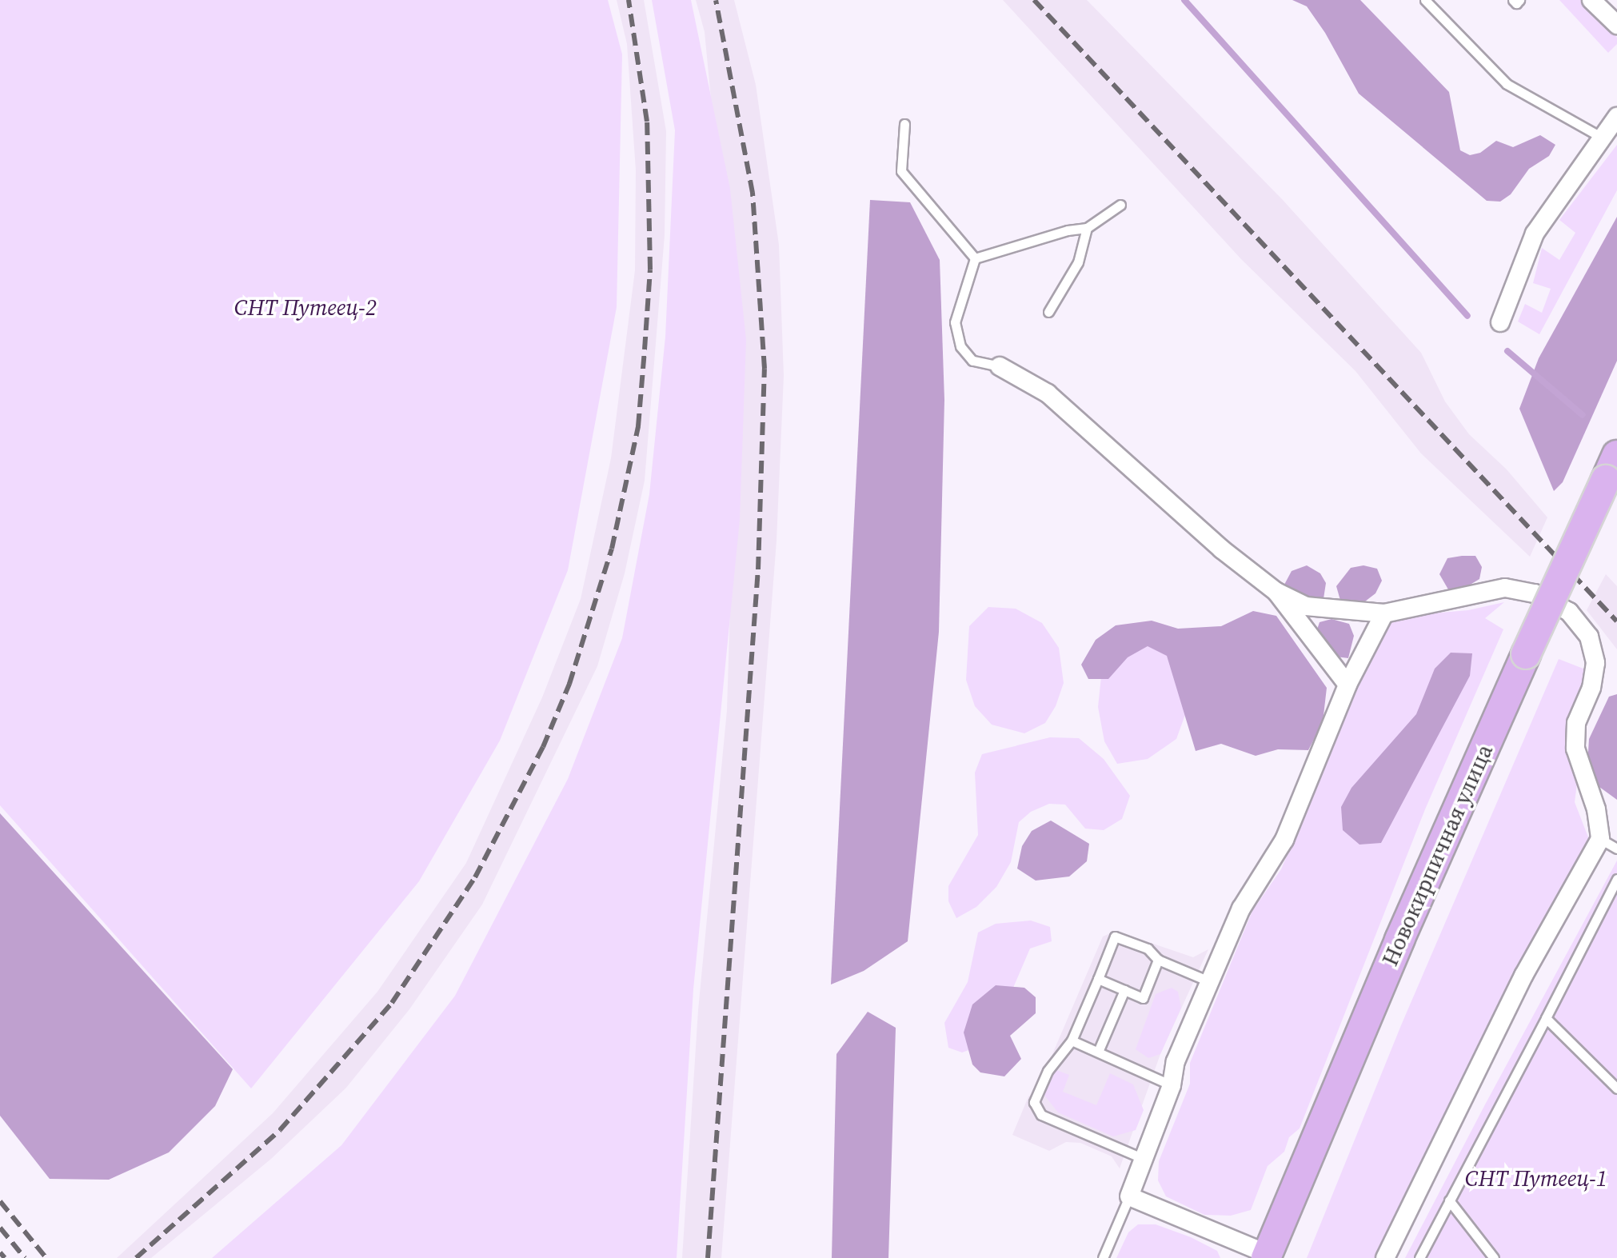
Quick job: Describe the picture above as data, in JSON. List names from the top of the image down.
{
  "streets": {
    "main road": ["Новокирпичная улица"]
  },
  "parks": ["СНТ Путеец-2", "СНТ Путеец-1"]
}
